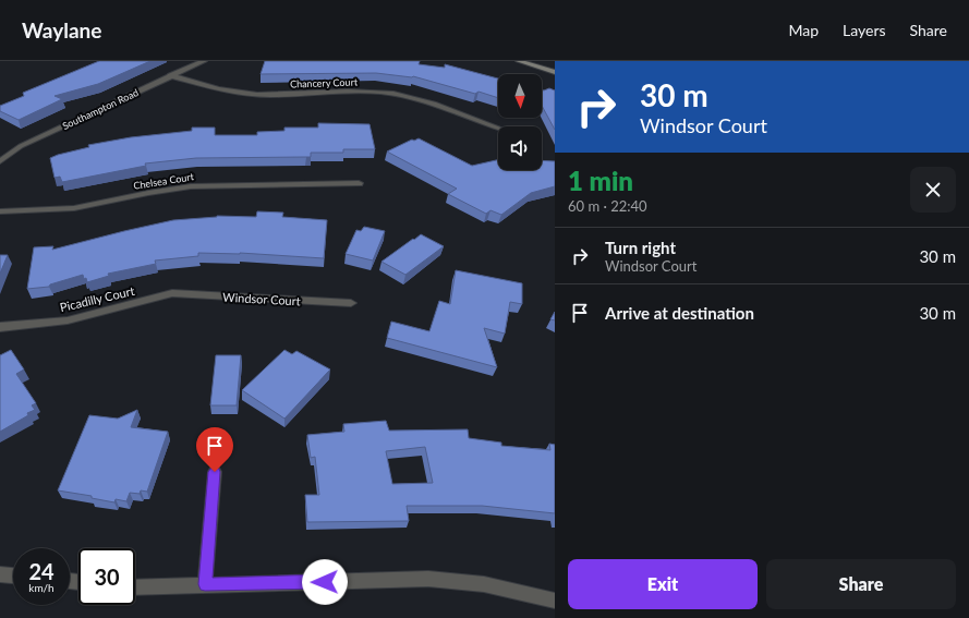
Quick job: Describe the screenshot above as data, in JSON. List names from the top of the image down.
{
  "streets": {
    "street": [
      "Chancery Court",
      "Southampton Road",
      "Chelsea Court",
      "Picadilly Court",
      "Windsor Court"
    ]
  },
  "crossings": [
    ["Chancery Court", "Southampton Road"],
    ["Picadilly Court", "Windsor Court"]
  ],
  "north": "bottom",
  "page": {
    "header": "Waylane",
    "nav": ["Map", "Layers", "Share"],
    "turn": ["30 m", "Windsor Court"],
    "heading": ["1 min", "60 m · 22:40"],
    "list": [
      {
        "name": "Turn right",
        "note": "Windsor Court",
        "value": "30 m"
      },
      {
        "name": "Arrive at destination",
        "value": "30 m"
      }
    ],
    "speed": "24 km/h",
    "limit": "30",
    "buttons": ["Exit", "Share"]
  }
}
